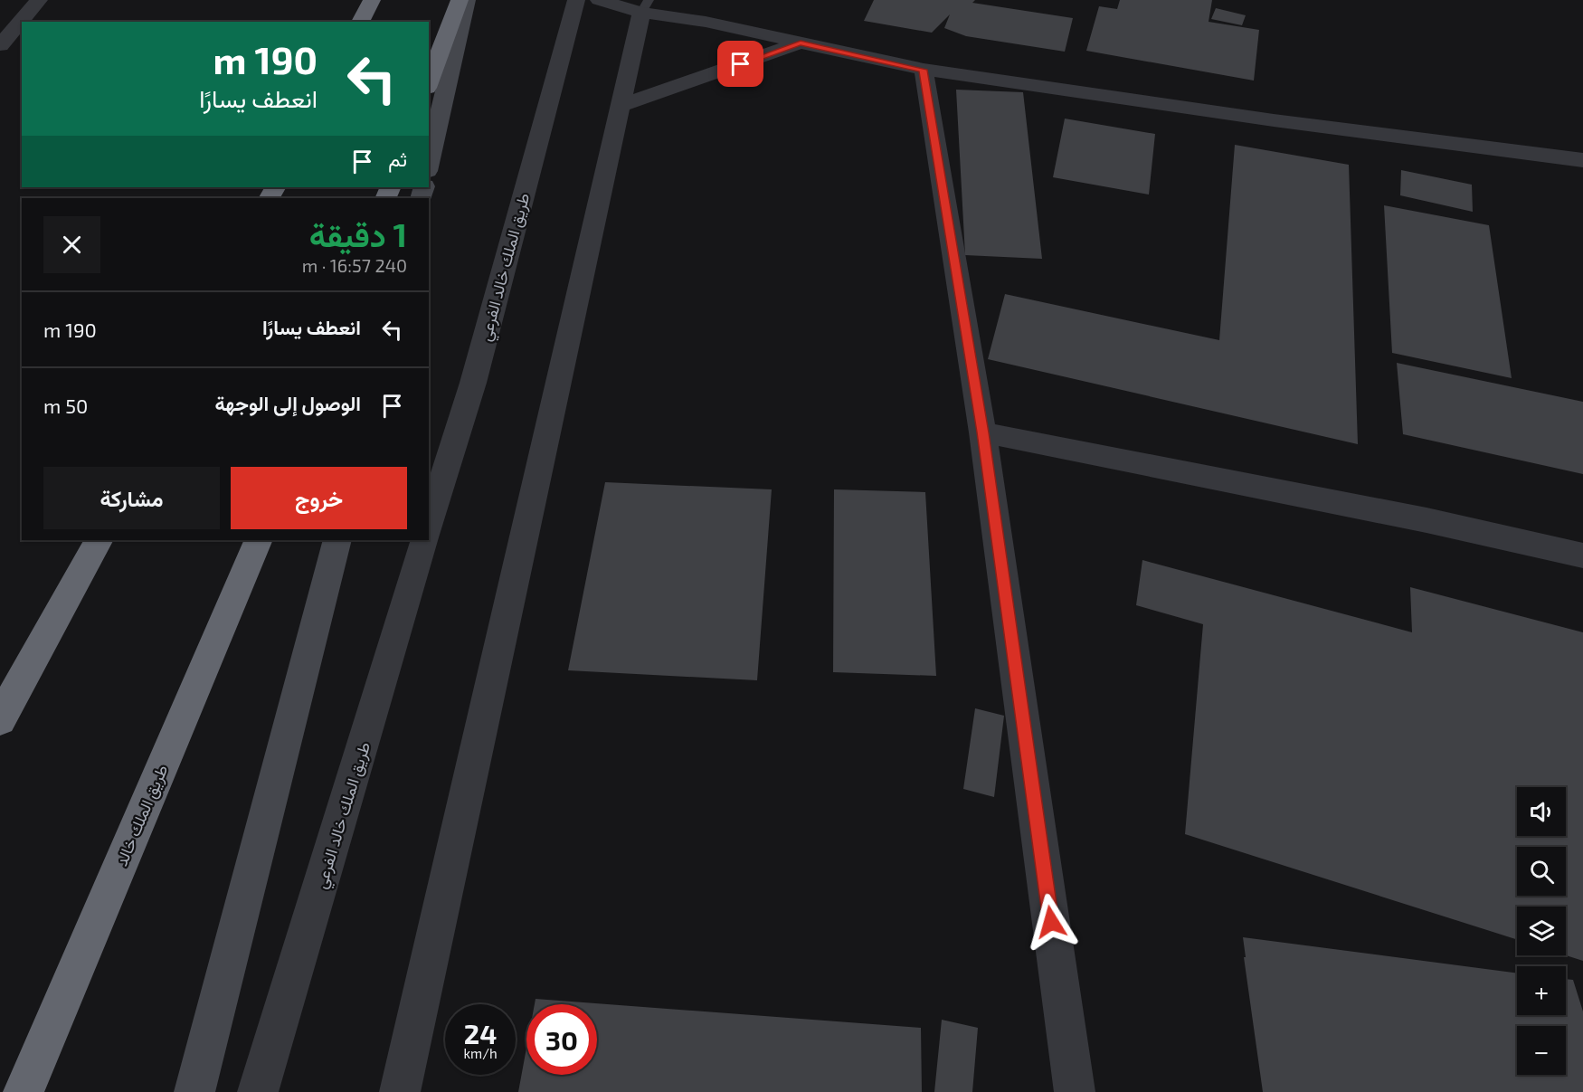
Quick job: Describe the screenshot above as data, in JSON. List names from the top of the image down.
{
  "streets": {
    "highway": ["طريق الملك خالد"],
    "street": ["طريق الملك خالد الفرعي"]
  },
  "page": {
    "turn": ["190 m", "انعطف يسارًا"],
    "then": "ثم",
    "heading": ["1 دقيقة", "240 m · 16:57"],
    "list": [
      {
        "name": "انعطف يسارًا",
        "value": "190 m"
      },
      {
        "name": "الوصول إلى الوجهة",
        "value": "50 m"
      }
    ],
    "buttons": ["خروج", "مشاركة"],
    "map_buttons": ["+", "−"],
    "speed": "24 km/h",
    "limit": "30"
  }
}
